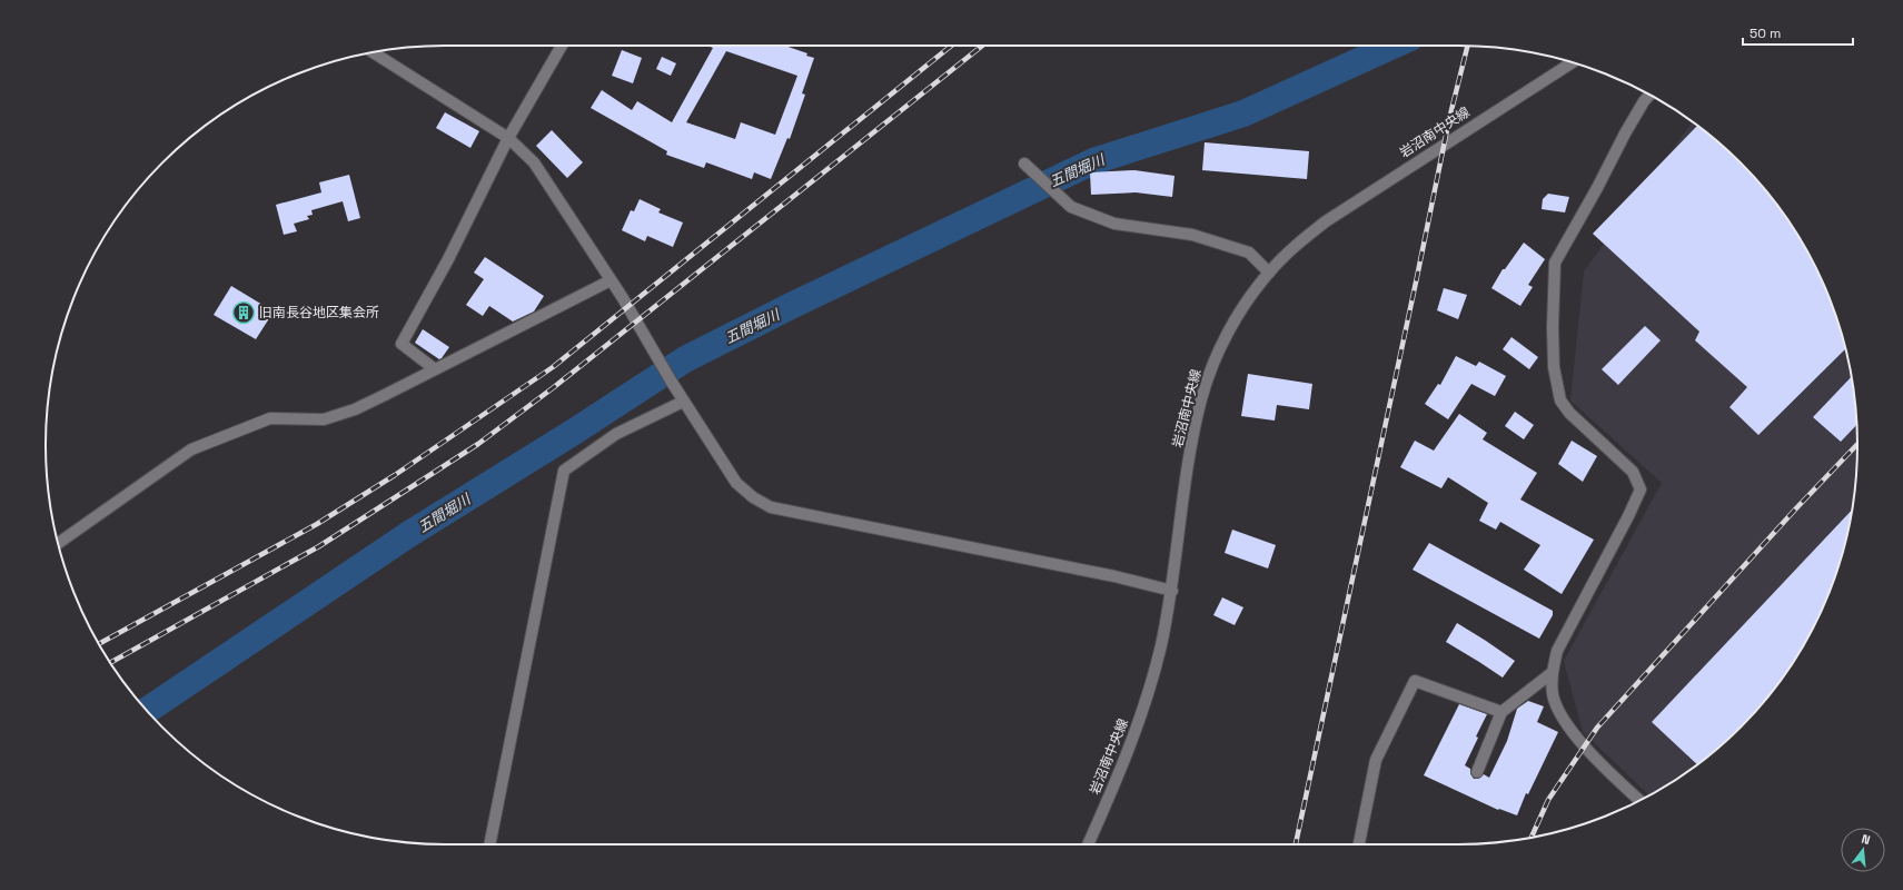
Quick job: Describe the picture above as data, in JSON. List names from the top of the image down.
{
  "streets": {
    "street": ["岩沼南中央線"]
  },
  "water": ["五間堀川"],
  "places": {
    "building": ["旧南長谷地区集会所"]
  },
  "scale_bar": "50 m",
  "north": "top"
}
